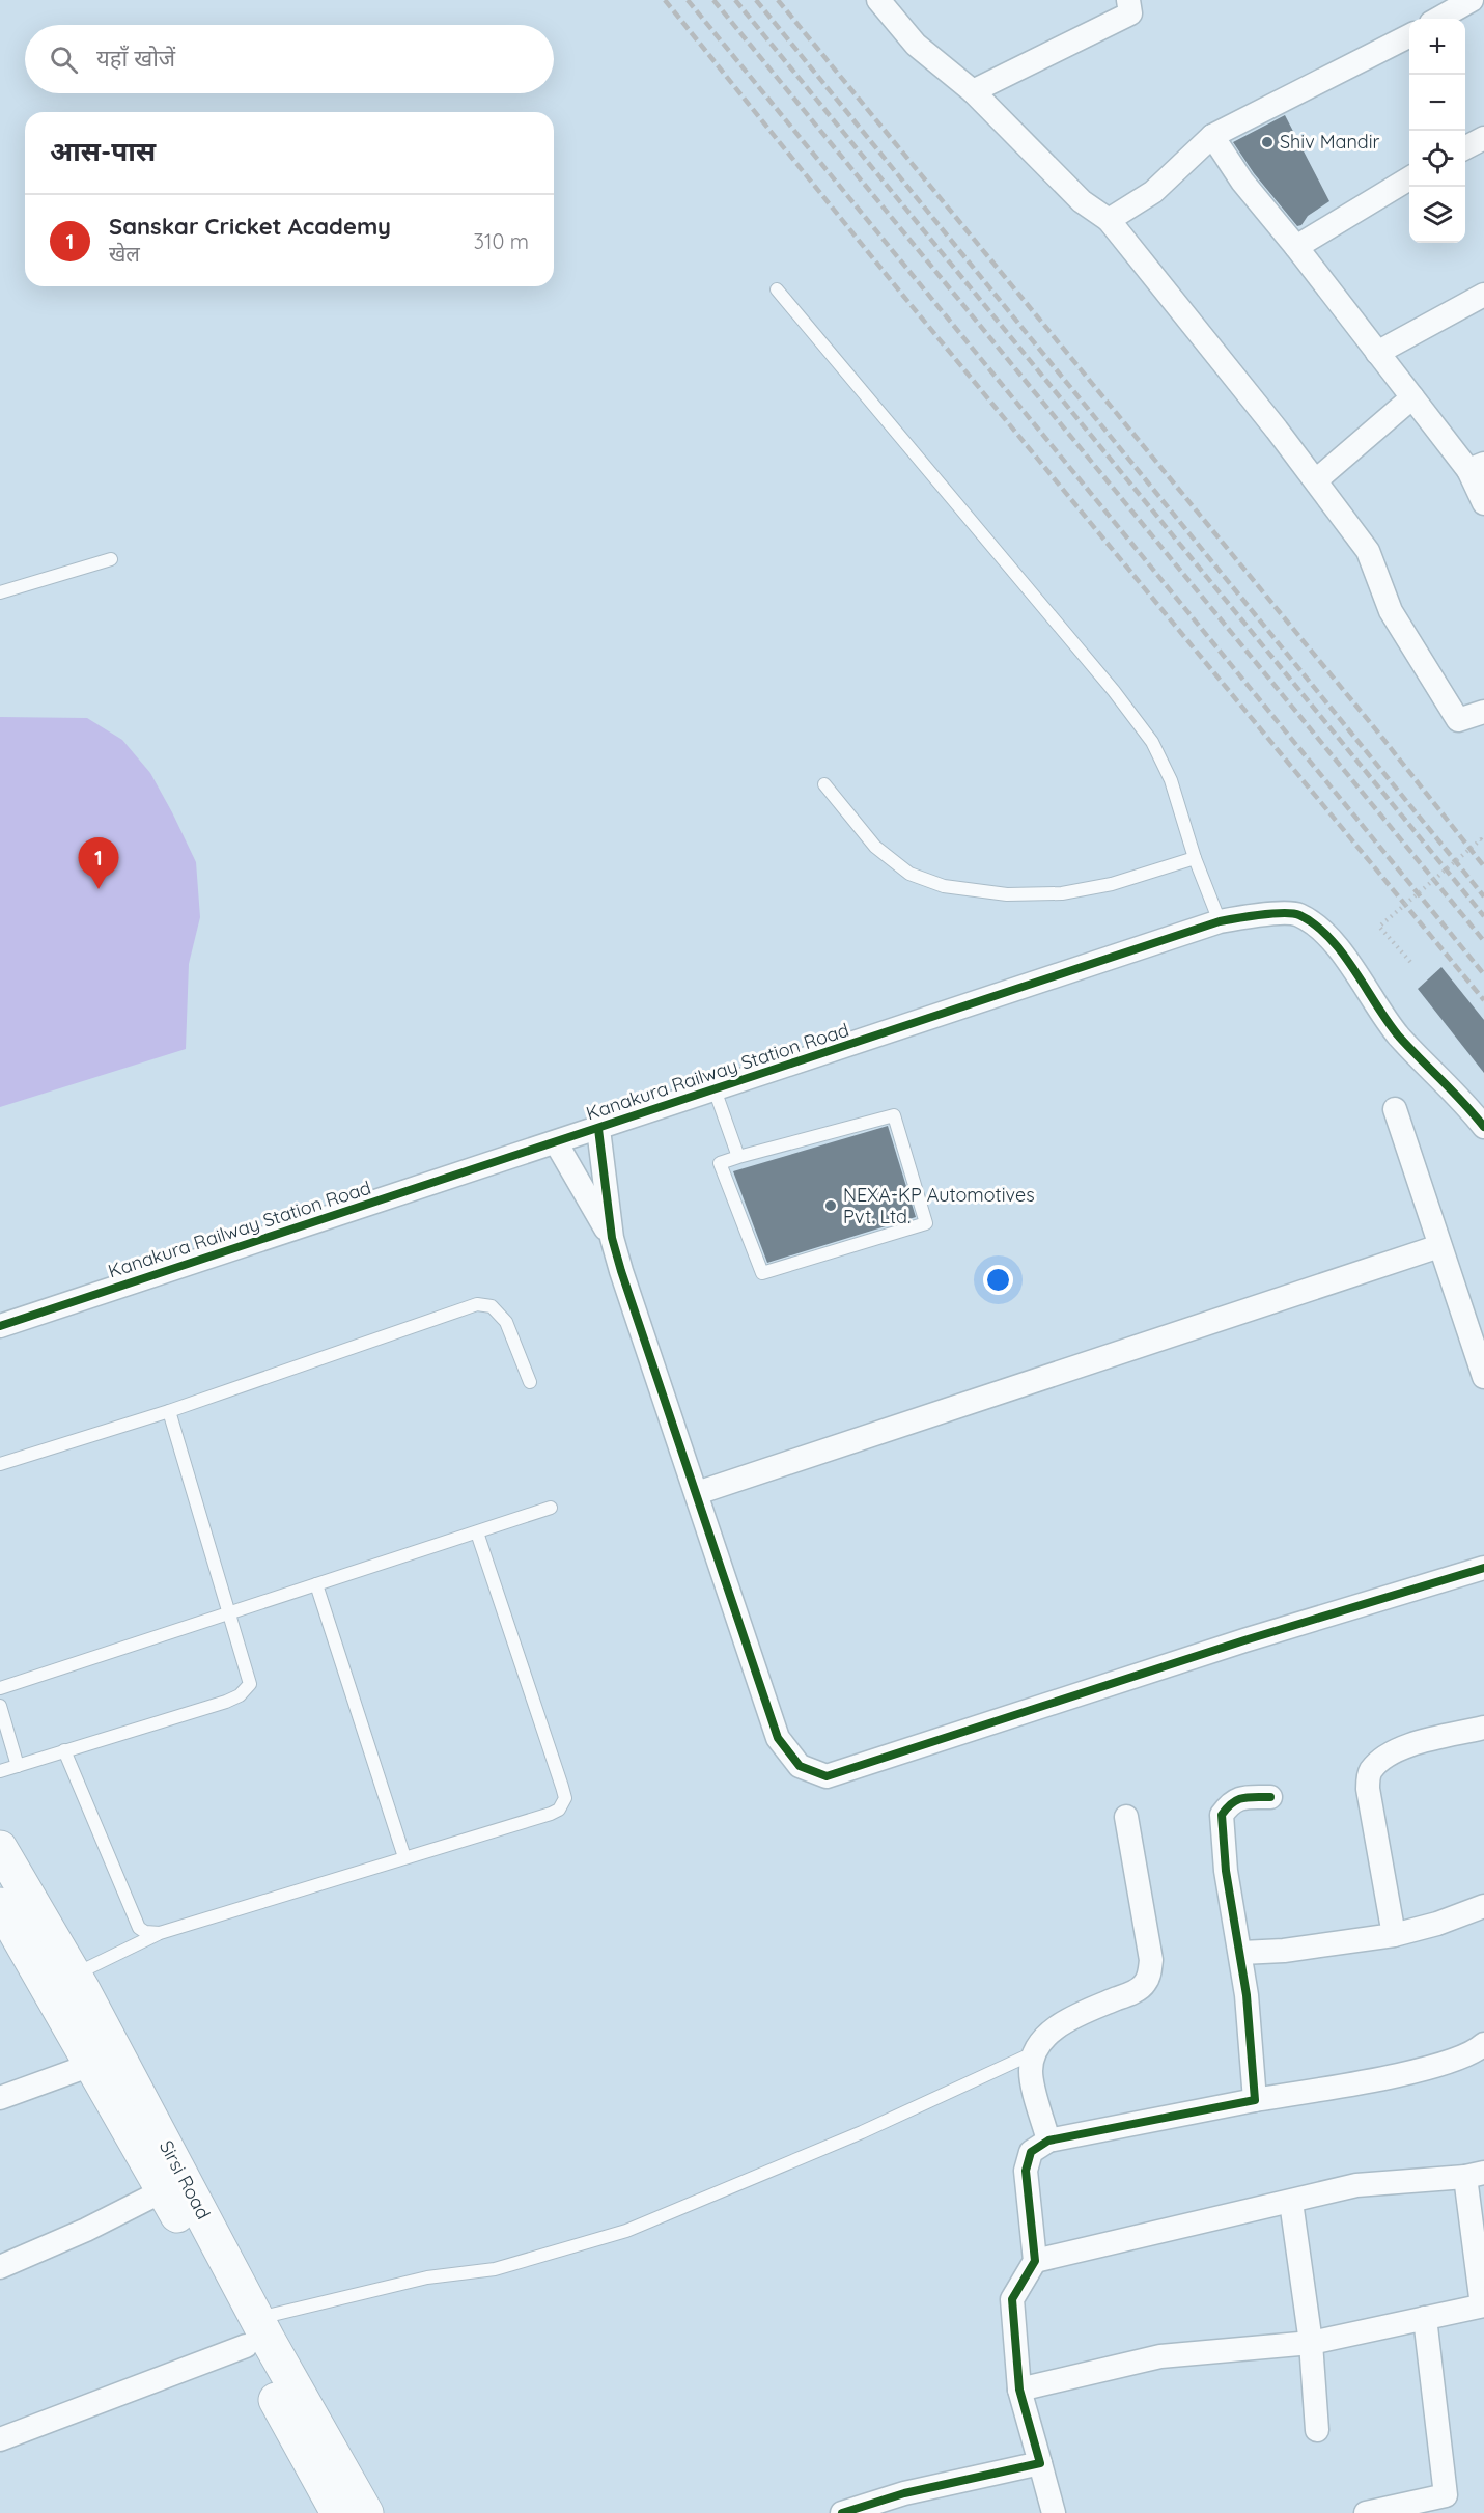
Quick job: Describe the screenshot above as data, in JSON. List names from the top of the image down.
{
  "streets": {
    "main road": ["Sirsi Road"],
    "street": ["Kanakura Railway Station Road"]
  },
  "places": ["Shiv Mandir", "NEXA-KP Automotives Pvt. Ltd."],
  "page": {
    "map_buttons": ["+", "−"],
    "search": "यहाँ खोजें",
    "heading": "आस-पास",
    "list": [
      {
        "mark": "1",
        "name": "Sanskar Cricket Academy",
        "note": "खेल",
        "value": "310 m"
      }
    ],
    "pins": "1"
  }
}
